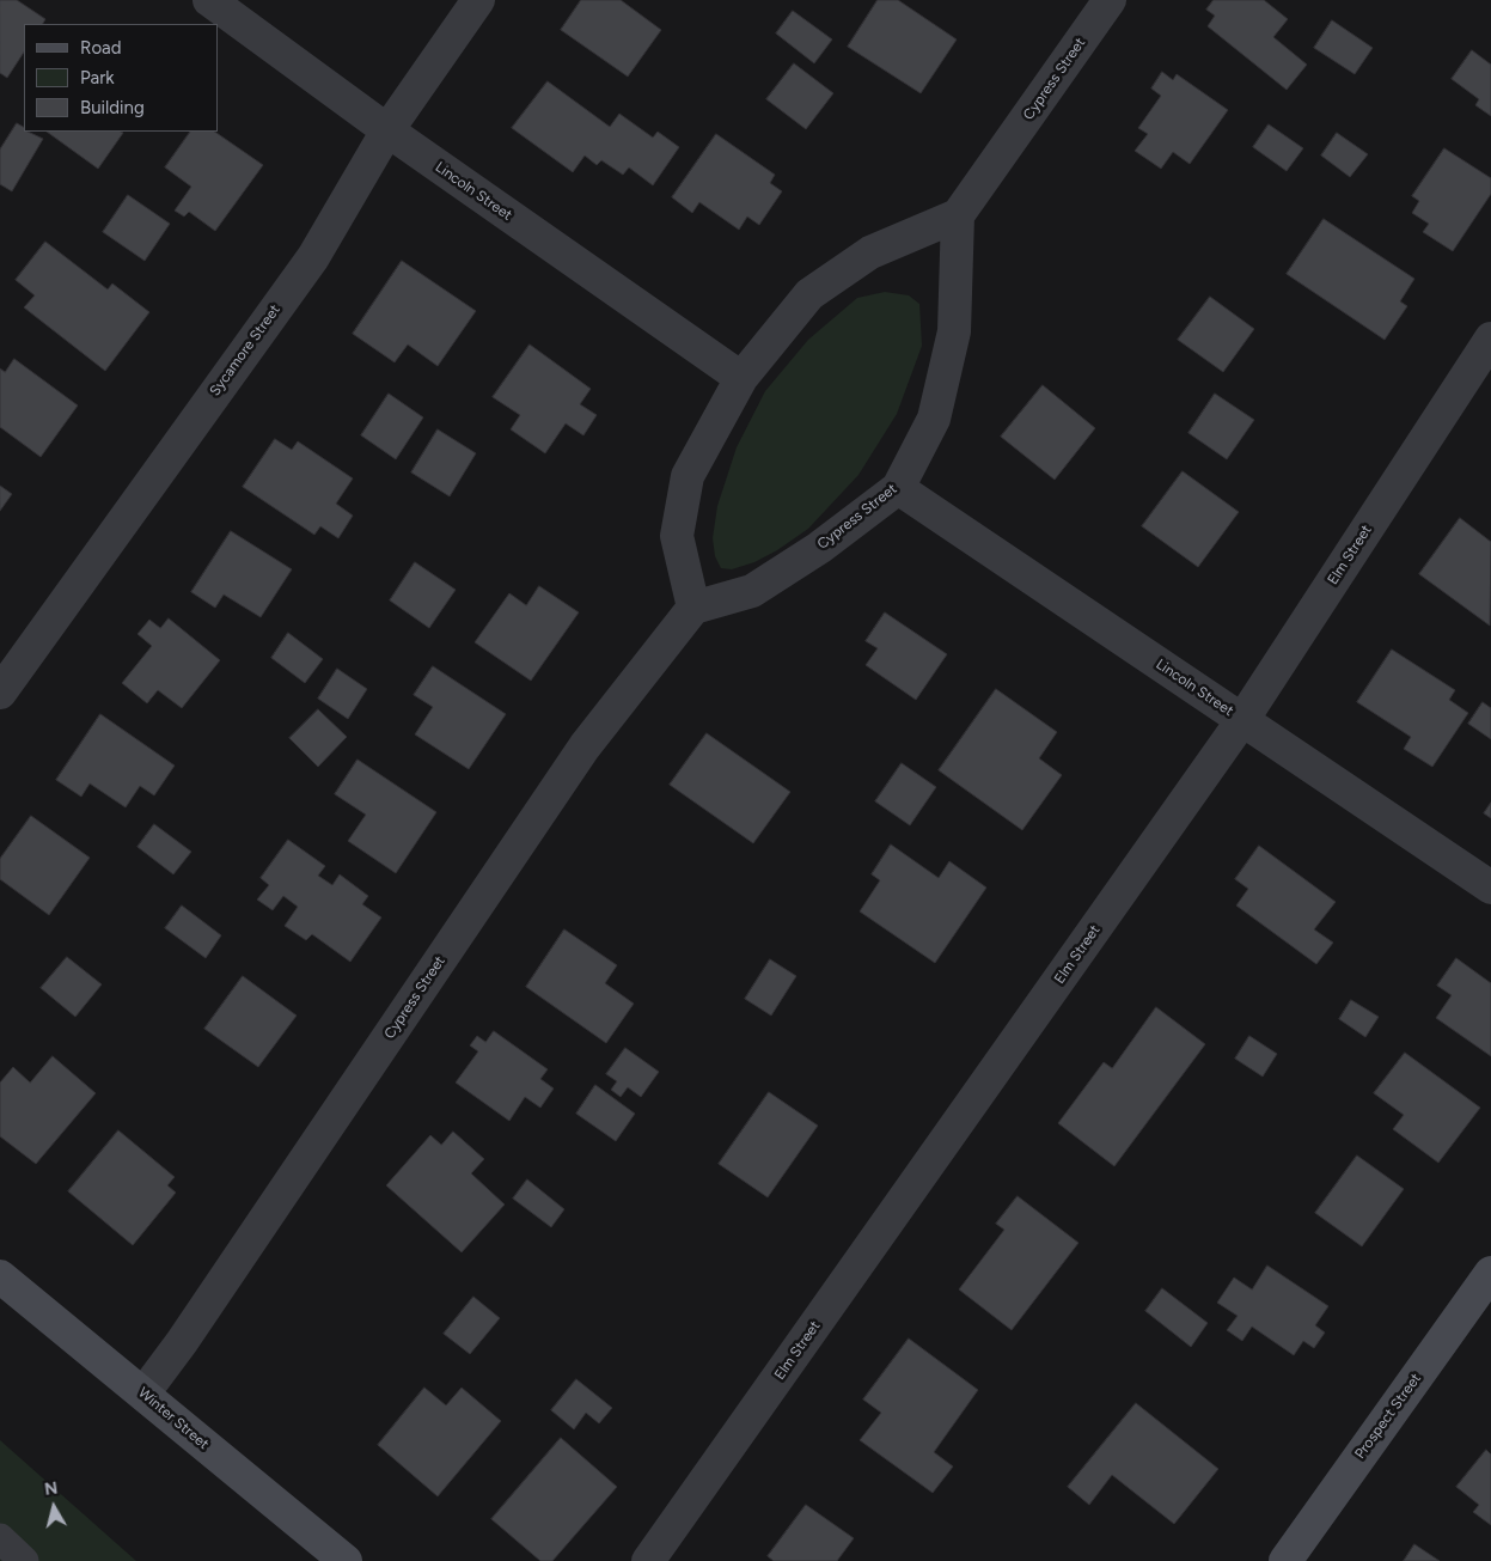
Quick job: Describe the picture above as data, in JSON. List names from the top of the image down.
{
  "streets": {
    "street": [
      "Cypress Street",
      "Lincoln Street",
      "Sycamore Street",
      "Elm Street",
      "Prospect Street",
      "Winter Street"
    ]
  },
  "crossings": [
    ["Cypress Street", "Lincoln Street"],
    ["Cypress Street", "Winter Street"],
    ["Lincoln Street", "Sycamore Street"],
    ["Lincoln Street", "Elm Street"]
  ],
  "legend": ["Road", "Park", "Building"],
  "north": "top"
}
